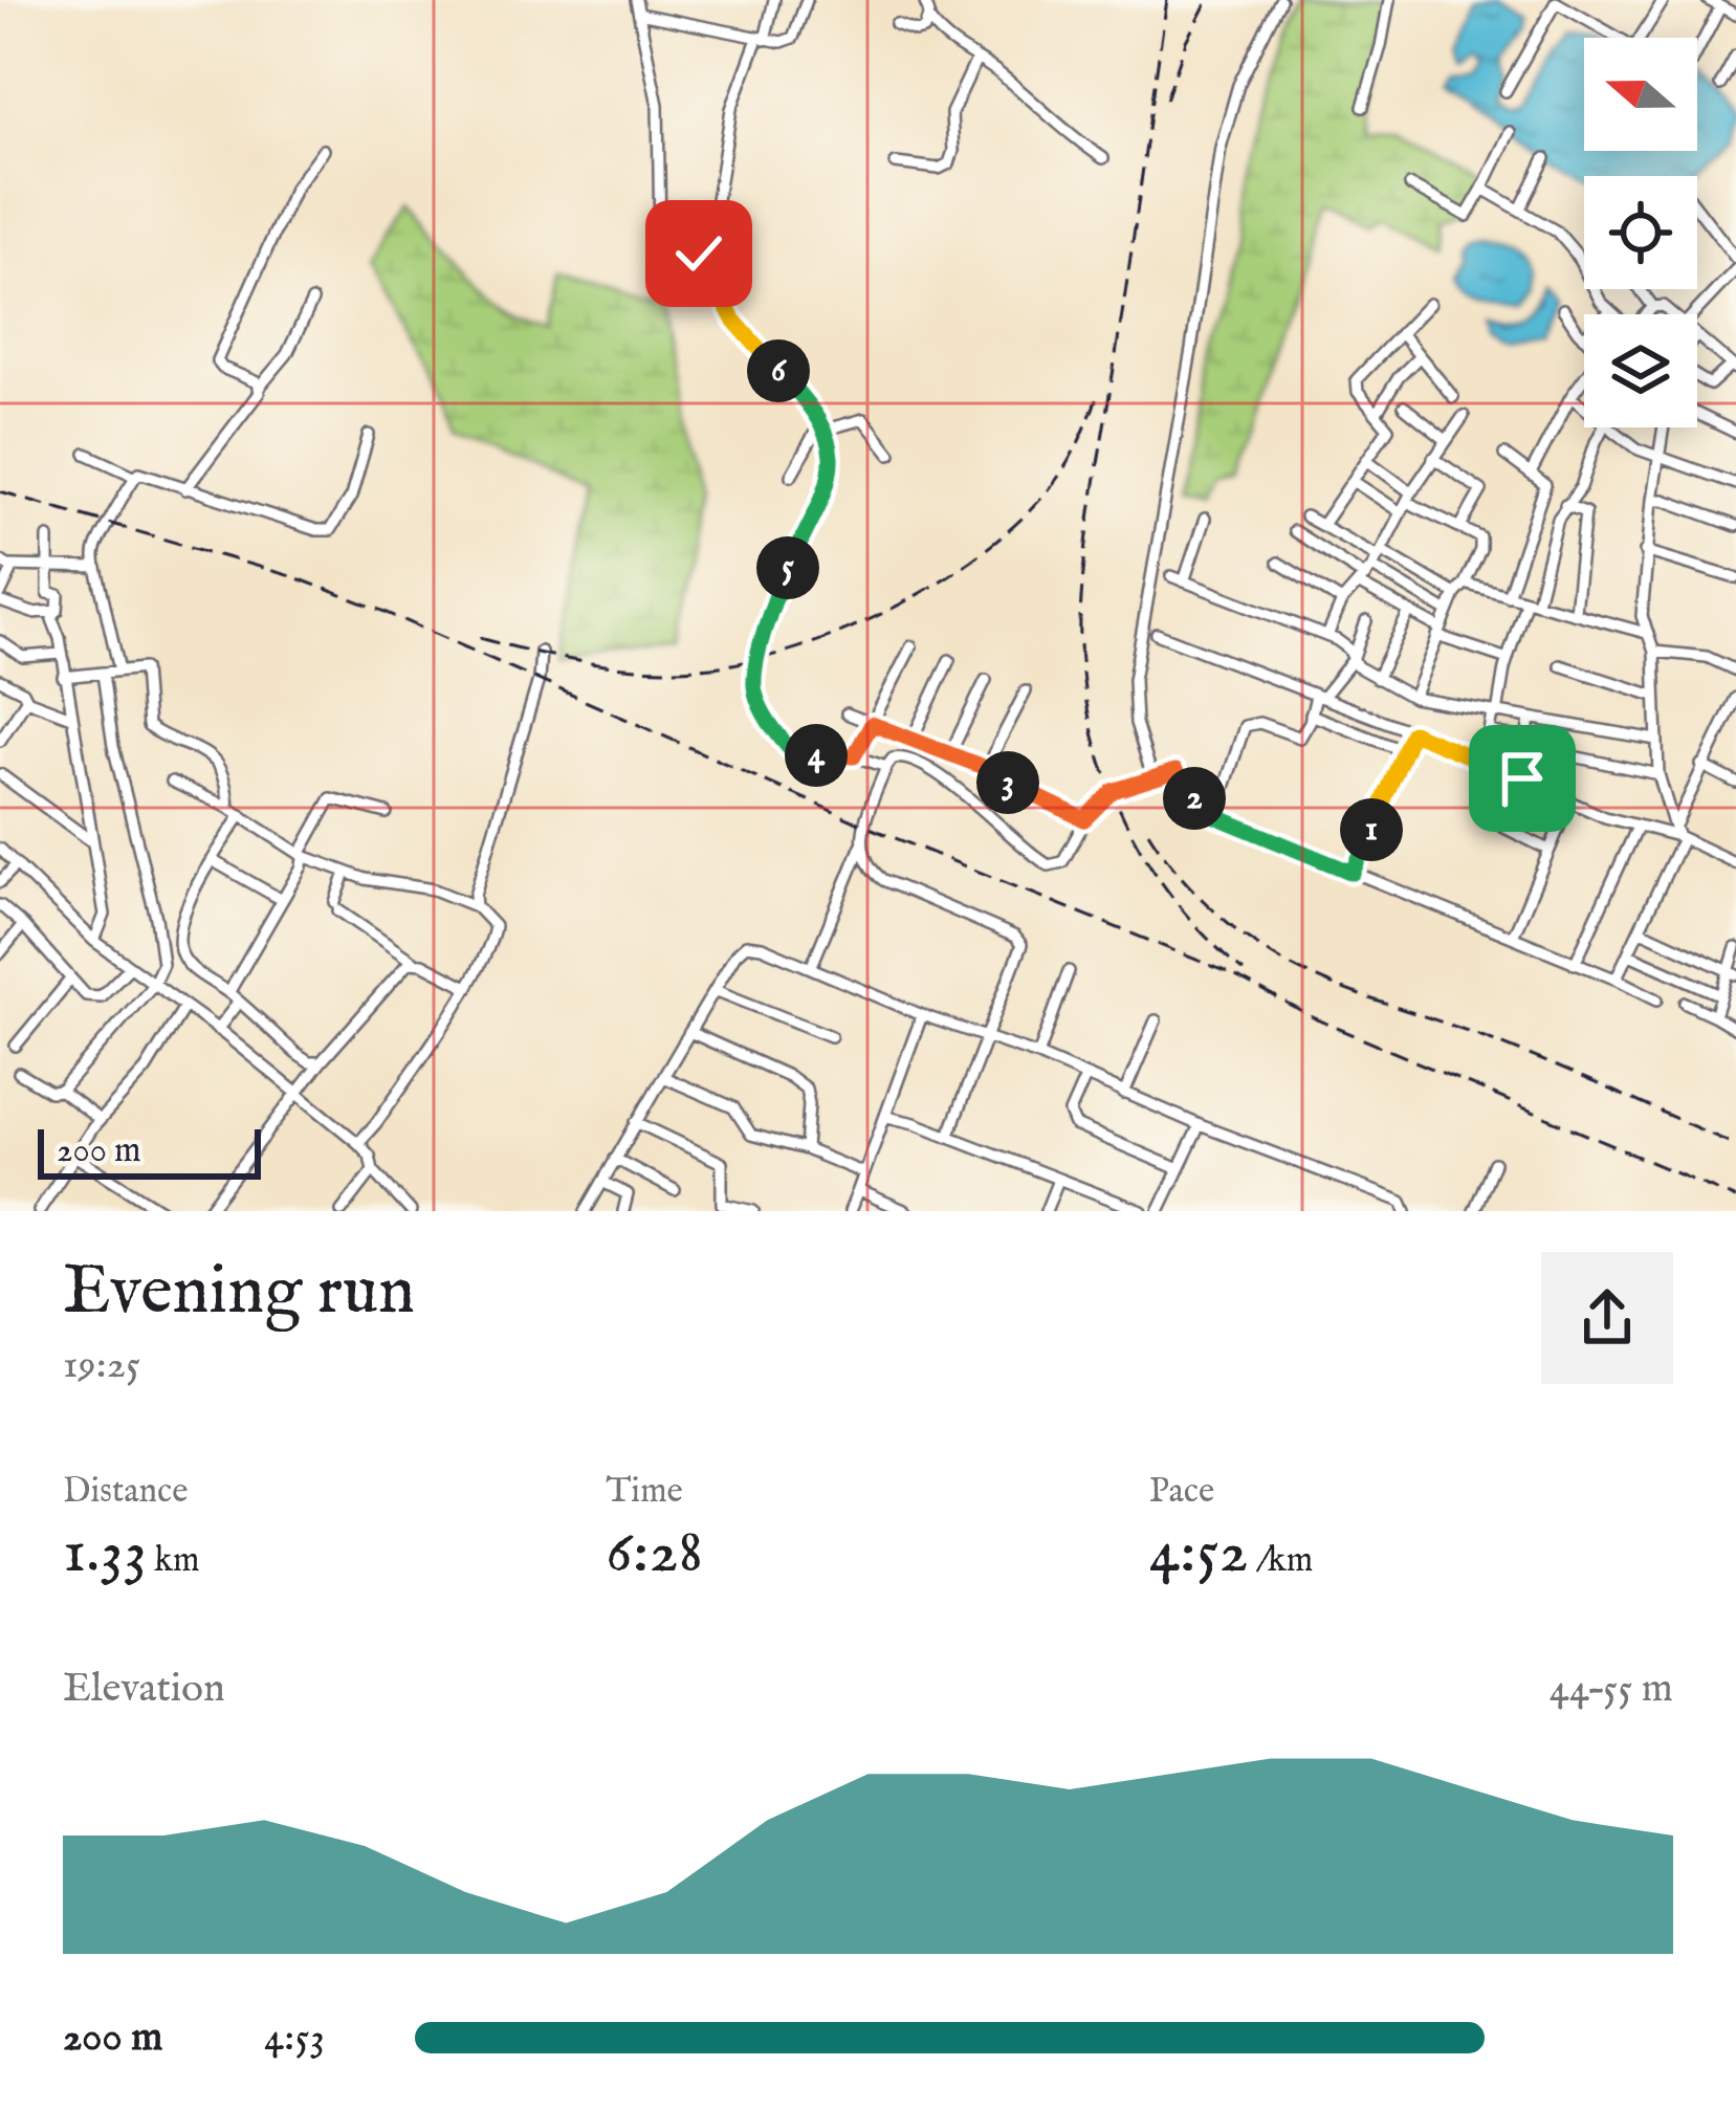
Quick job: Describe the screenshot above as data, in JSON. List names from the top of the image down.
{
  "scale_bar": "200 m",
  "north": "left",
  "page": {
    "pins": [
      "6",
      "5",
      "4",
      "3",
      "2",
      "1"
    ],
    "scale": "200 m",
    "heading": ["Evening run", "19:25"],
    "stats": [
      ["Distance", "1.33 km"],
      ["Time", "6:28"],
      ["Pace", "4:52 /km"]
    ],
    "chart": ["Elevation", "44–55 m"],
    "list": [
      {
        "name": "200 m",
        "note": "4:53"
      }
    ]
  }
}
